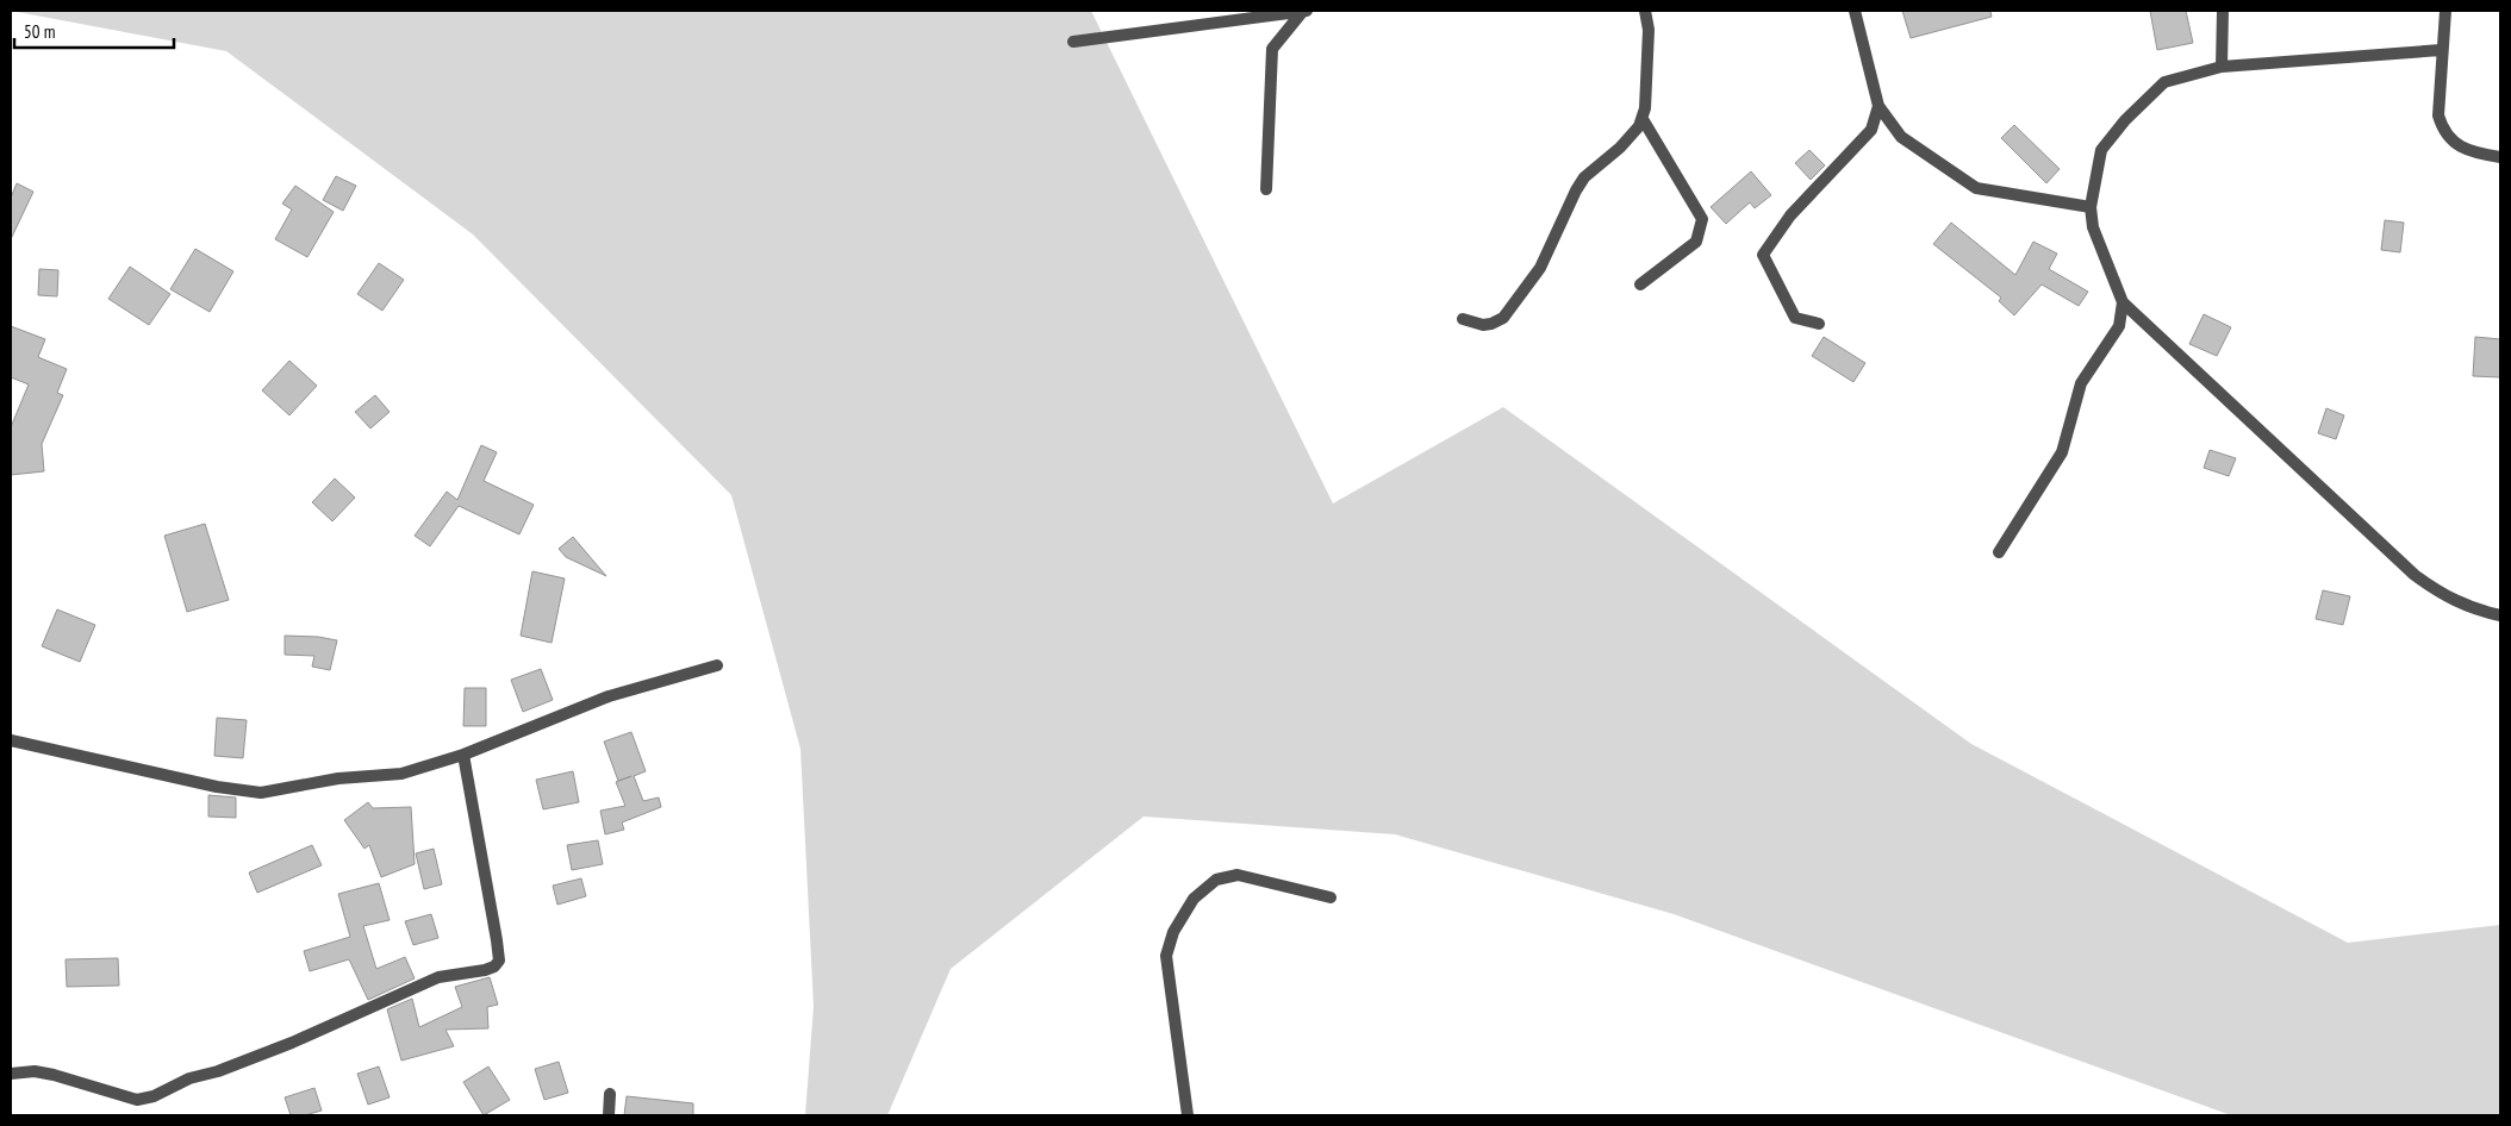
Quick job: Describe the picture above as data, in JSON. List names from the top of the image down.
{
  "scale_bar": "50 m"
}
